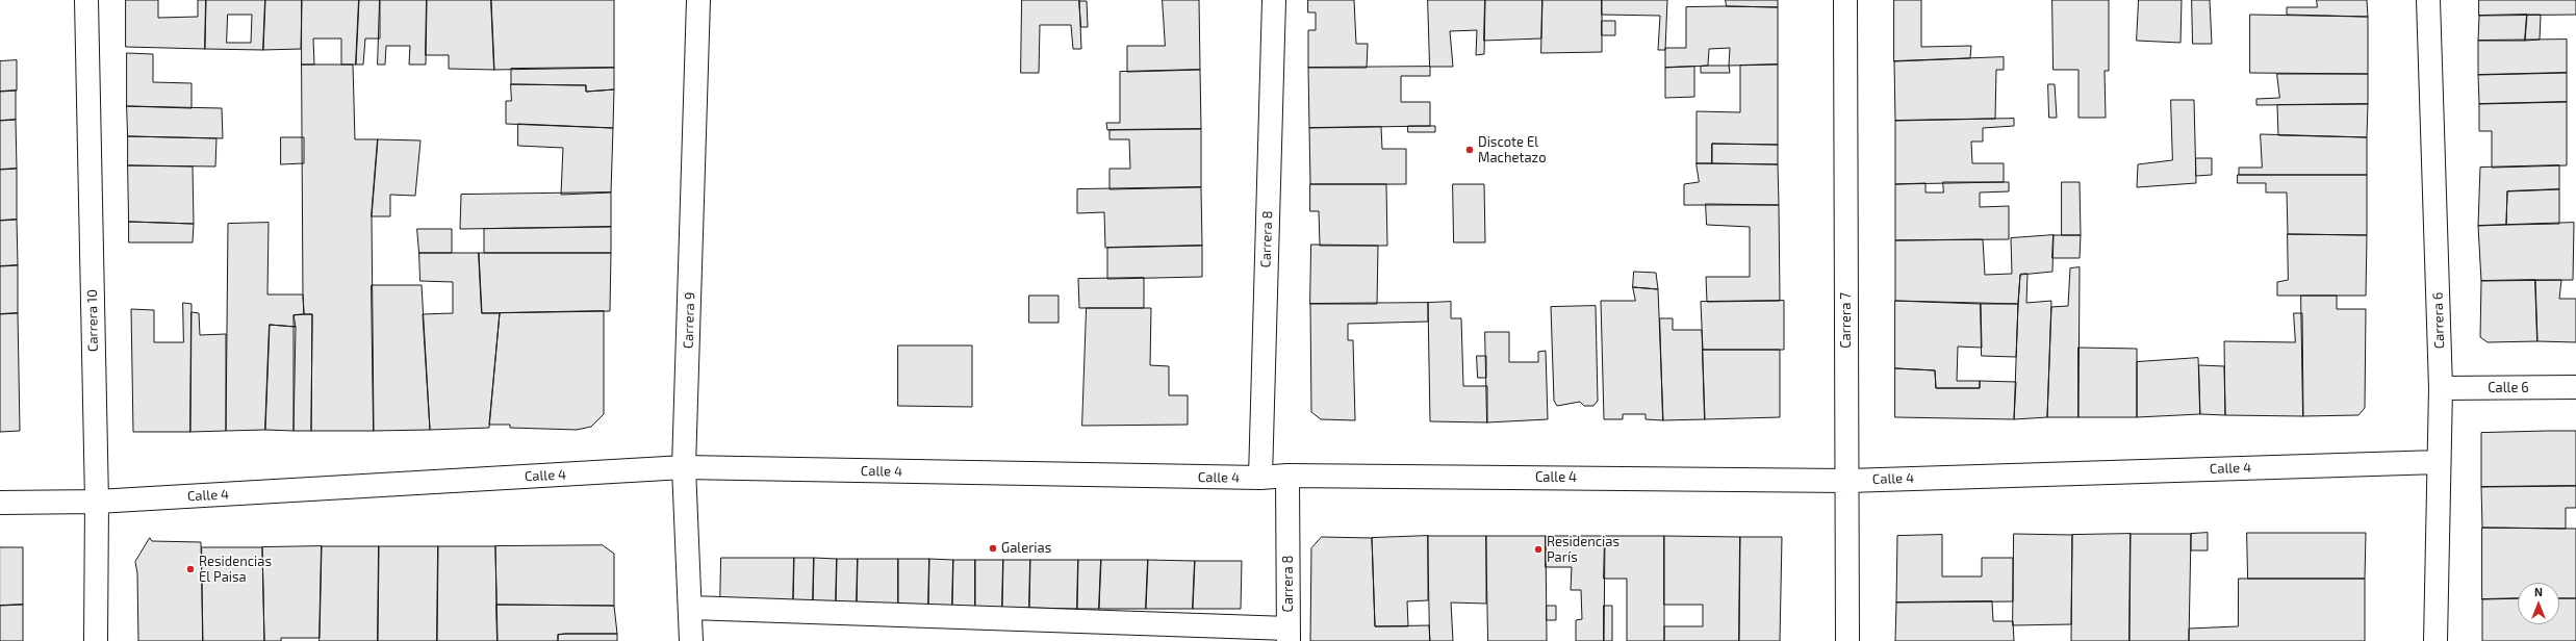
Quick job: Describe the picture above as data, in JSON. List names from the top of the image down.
{
  "streets": {
    "street": [
      "Carrera 8",
      "Carrera 10",
      "Carrera 9",
      "Carrera 7",
      "Carrera 6",
      "Calle 6",
      "Calle 4"
    ]
  },
  "crossings": [
    ["Carrera 8", "Calle 4"],
    ["Carrera 10", "Calle 4"],
    ["Carrera 9", "Calle 4"],
    ["Carrera 7", "Calle 4"],
    ["Carrera 6", "Calle 6"],
    ["Carrera 6", "Calle 4"]
  ],
  "places": [
    "Discote El Machetazo",
    "Galerias",
    "Residencias París",
    "Residencias El Paisa"
  ],
  "north": "top"
}
